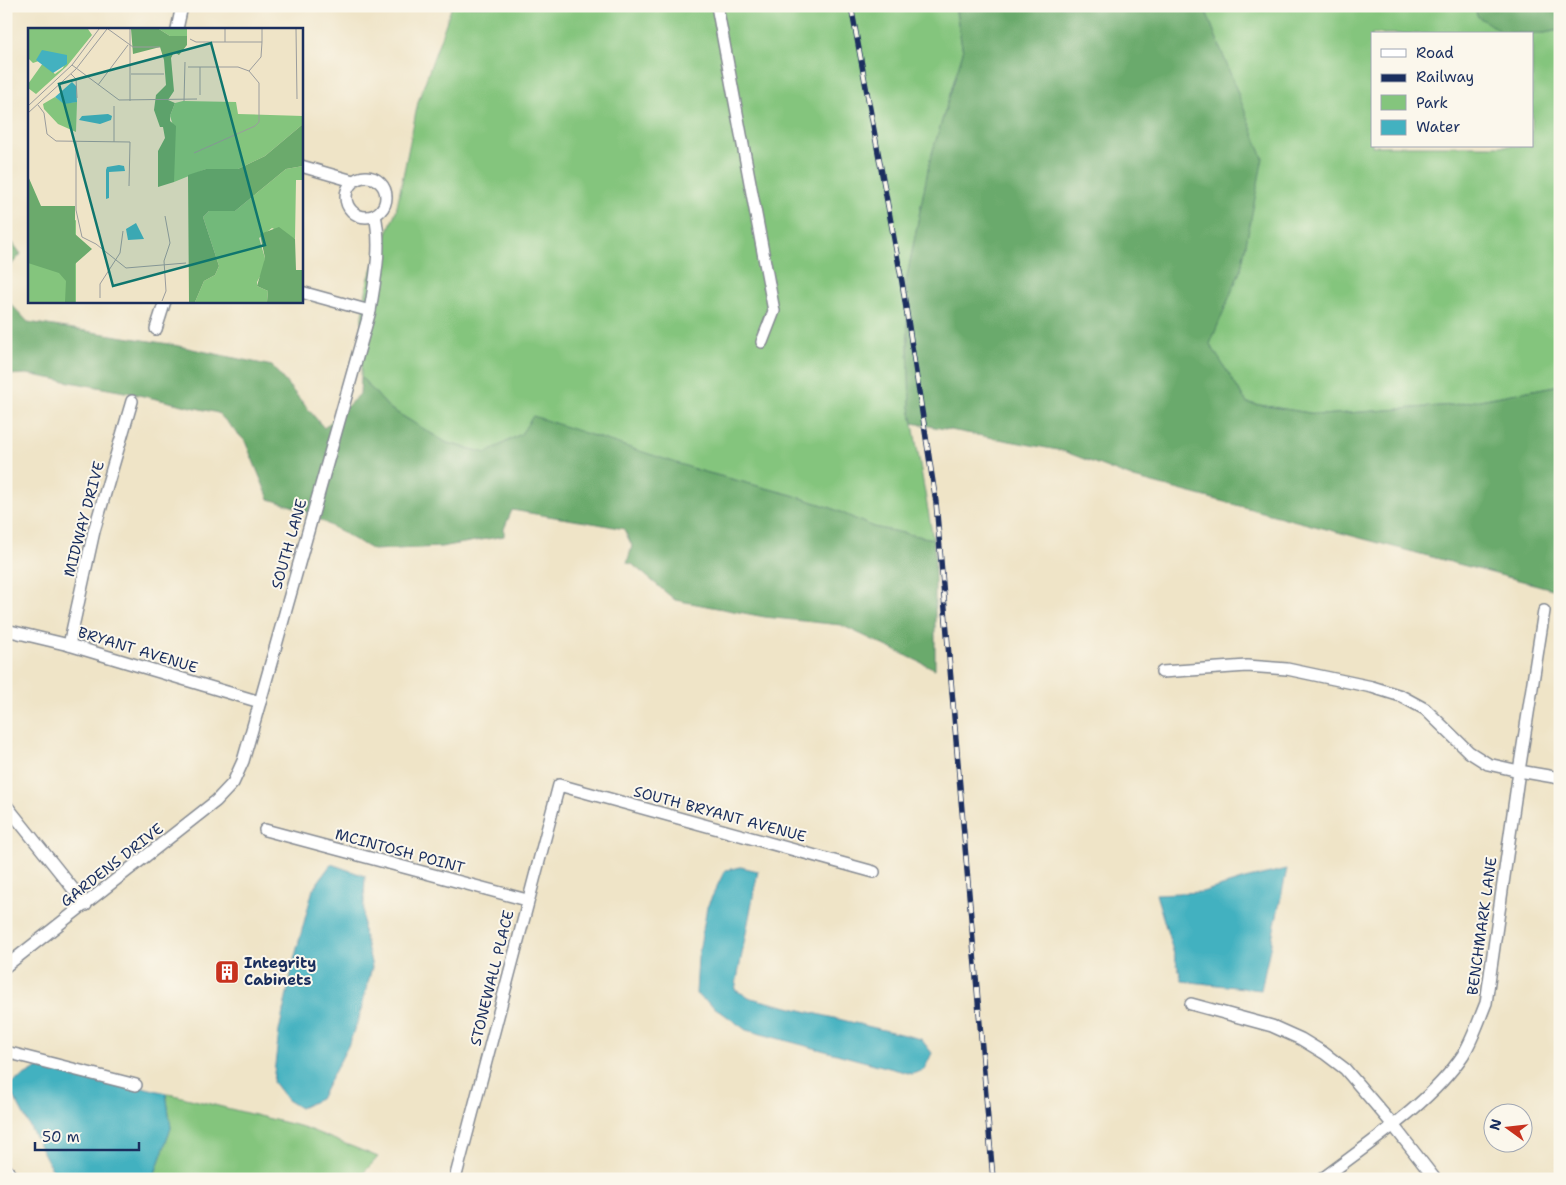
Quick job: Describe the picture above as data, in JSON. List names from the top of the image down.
{
  "streets": {
    "street": [
      "MIDWAY DRIVE",
      "SOUTH LANE",
      "BRYANT AVENUE",
      "SOUTH BRYANT AVENUE",
      "MCINTOSH POINT",
      "GARDENS DRIVE",
      "BENCHMARK LANE",
      "STONEWALL PLACE"
    ]
  },
  "crossings": [
    ["MIDWAY DRIVE", "BRYANT AVENUE"],
    ["SOUTH LANE", "BRYANT AVENUE"],
    ["SOUTH LANE", "GARDENS DRIVE"],
    ["SOUTH BRYANT AVENUE", "STONEWALL PLACE"],
    ["MCINTOSH POINT", "STONEWALL PLACE"]
  ],
  "places": {
    "building": ["Integrity Cabinets"]
  },
  "legend": [
    "Road",
    "Railway",
    "Park",
    "Water"
  ],
  "scale_bar": "50 m",
  "north": "left"
}
